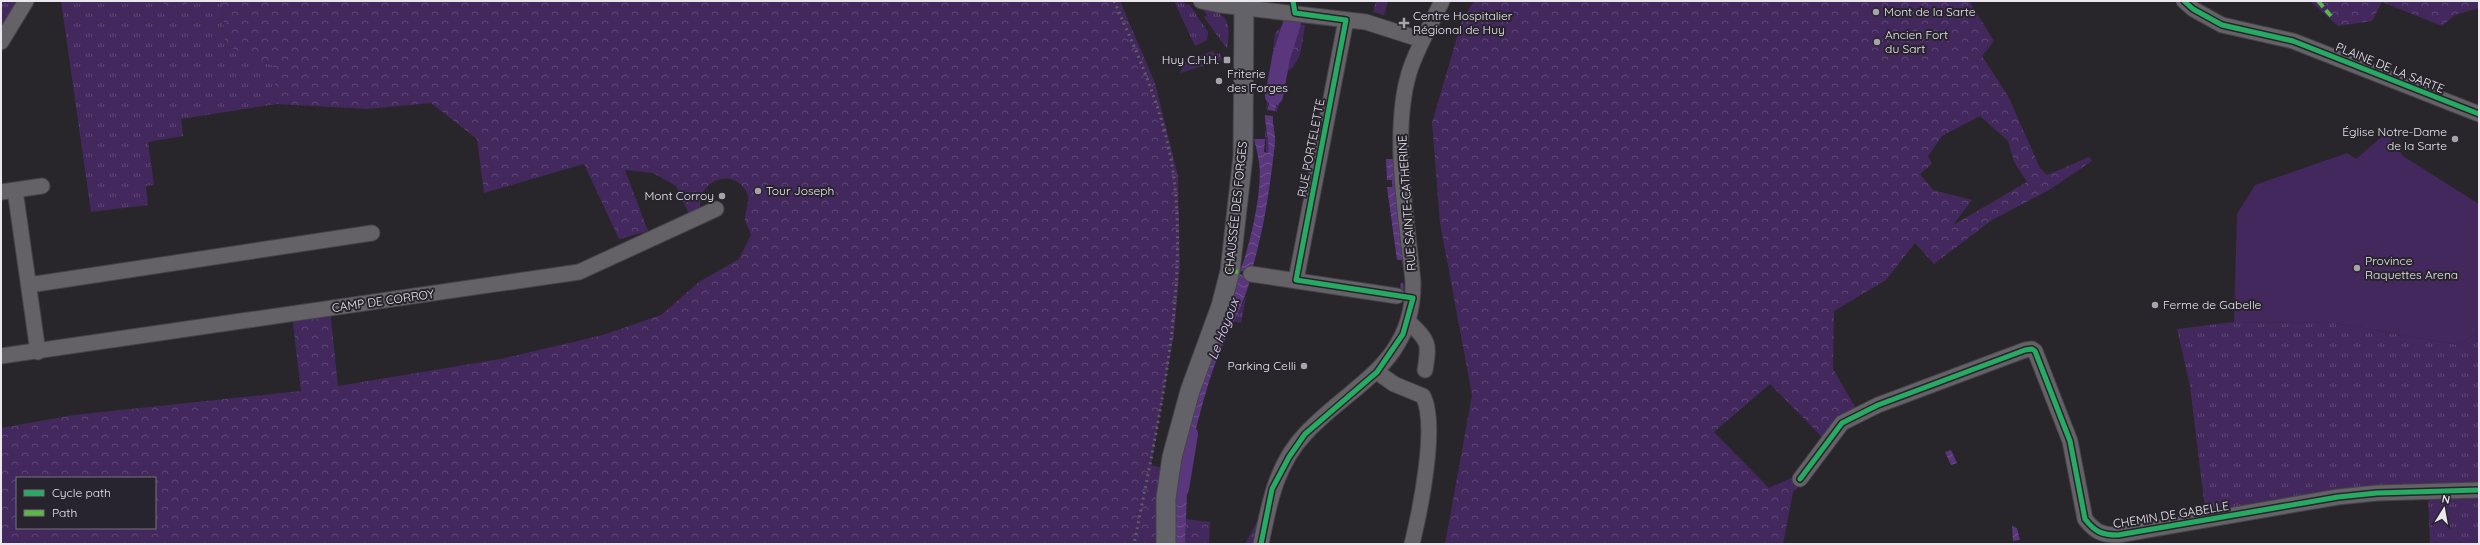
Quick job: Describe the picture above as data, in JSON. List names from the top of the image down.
{
  "streets": {
    "main road": ["CHAUSSÉE DES FORGES"],
    "street": [
      "PLAINE DE LA SARTE",
      "RUE PORTELETTE",
      "RUE SAINTE-CATHERINE",
      "CAMP DE CORROY",
      "CHEMIN DE GABELLE"
    ]
  },
  "water": ["Le Hoyoux"],
  "places": {
    "other": [
      "Mont de la Sarte",
      "Ancien Fort du Sart",
      "Friterie des Forges",
      "Église Notre-Dame de la Sarte",
      "Tour Joseph",
      "Mont Corroy",
      "Province Raquettes Arena",
      "Ferme de Gabelle",
      "Parking Celli"
    ],
    "health": ["Centre Hospitalier Régional de Huy"],
    "transit": ["Huy C.H.H."]
  },
  "legend": ["Cycle path", "Path"],
  "north": "top"
}
